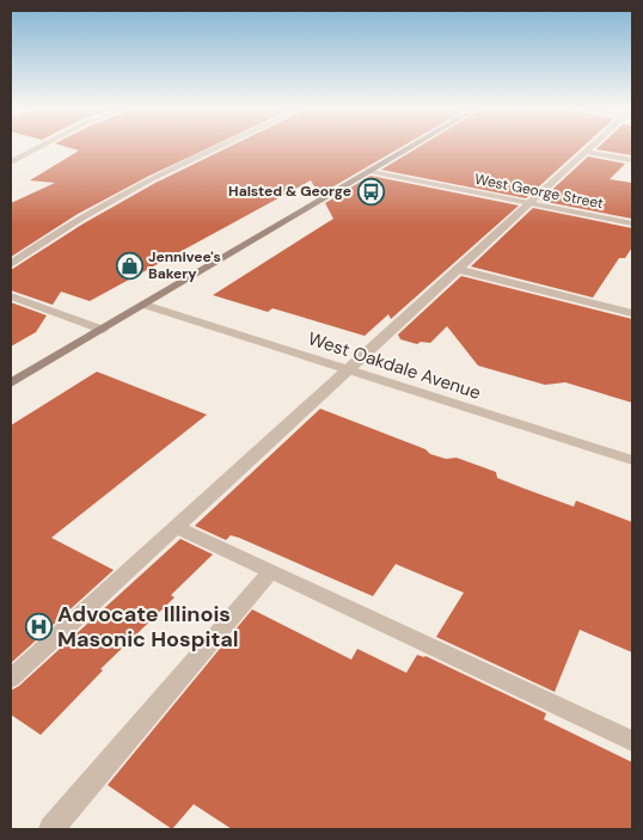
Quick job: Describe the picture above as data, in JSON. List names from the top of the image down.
{
  "streets": {
    "street": ["West George Street", "West Oakdale Avenue"]
  },
  "places": {
    "bus stop": ["Halsted & George"],
    "shop": ["Jennivee's Bakery"],
    "hospital": ["Advocate Illinois Masonic Hospital"]
  }
}
